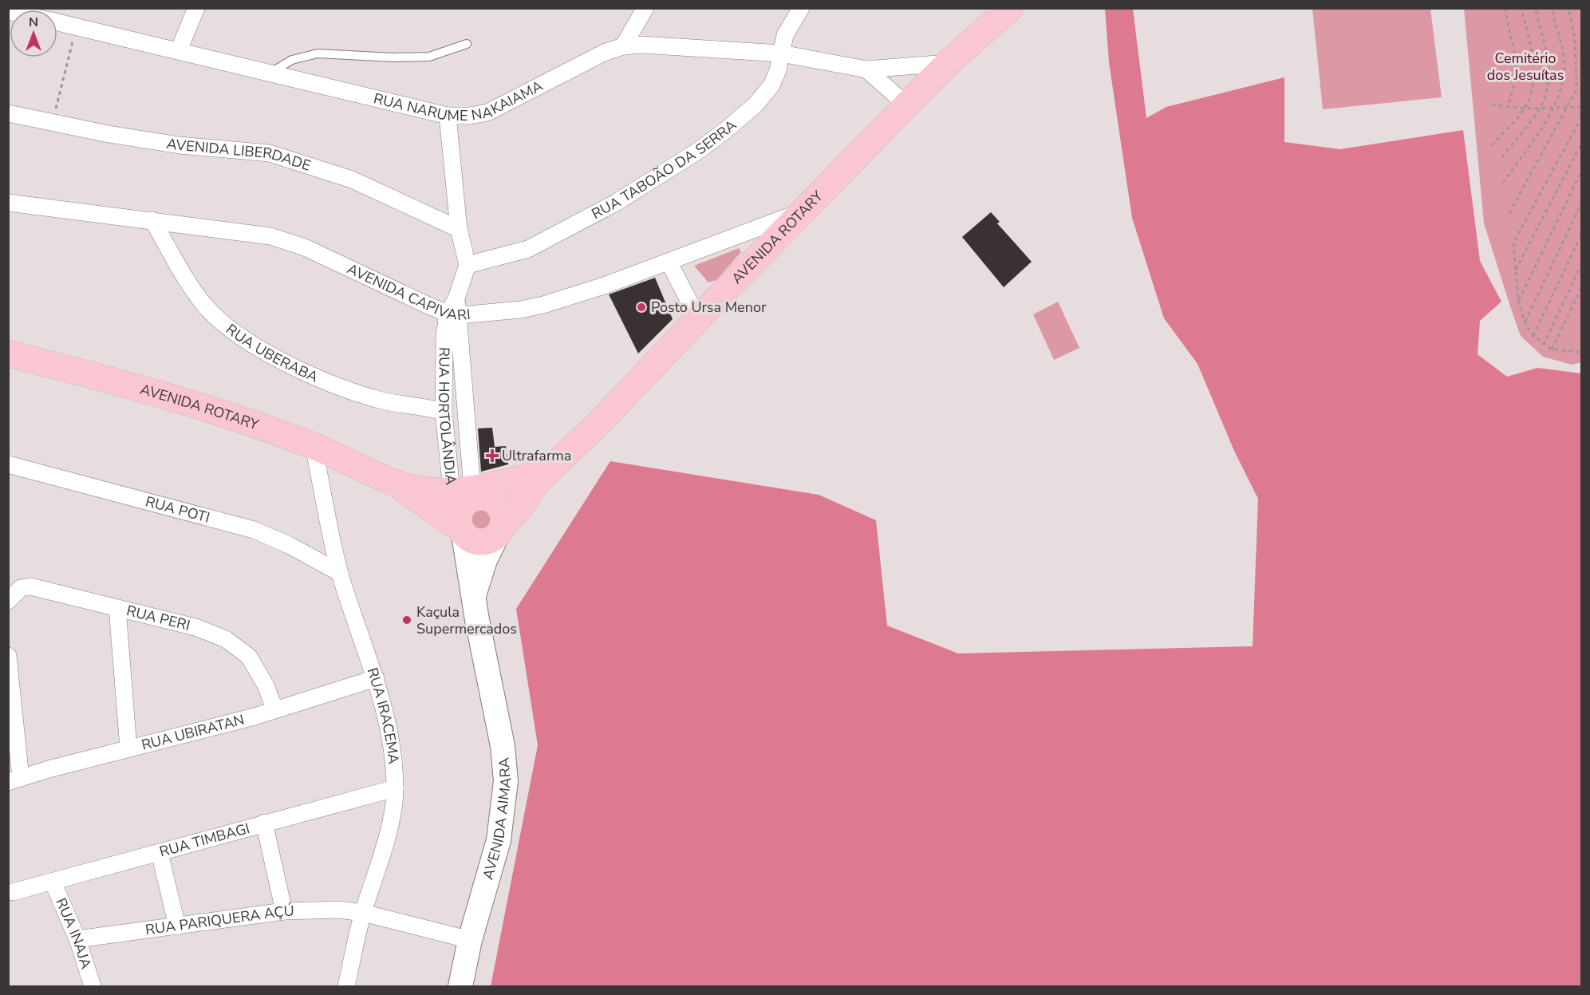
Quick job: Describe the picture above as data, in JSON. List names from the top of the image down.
{
  "streets": {
    "main road": ["AVENIDA ROTARY", "AVENIDA AIMARA"],
    "street": [
      "RUA NARUME NAKAIAMA",
      "AVENIDA LIBERDADE",
      "RUA TABOÃO DA SERRA",
      "AVENIDA CAPIVARI",
      "RUA UBERABA",
      "RUA HORTOLÂNDIA",
      "RUA POTI",
      "RUA PERI",
      "RUA IRACEMA",
      "RUA UBIRATAN",
      "RUA TIMBAGI",
      "RUA PARIQUERA AÇÚ",
      "RUA INAJA"
    ]
  },
  "crossings": [
    ["RUA NARUME NAKAIAMA", "RUA TABOÃO DA SERRA"],
    ["RUA NARUME NAKAIAMA", "AVENIDA ROTARY"],
    ["AVENIDA ROTARY", "AVENIDA CAPIVARI"],
    ["AVENIDA ROTARY", "RUA HORTOLÂNDIA"],
    ["AVENIDA ROTARY", "RUA IRACEMA"],
    ["AVENIDA ROTARY", "AVENIDA AIMARA"],
    ["AVENIDA CAPIVARI", "RUA UBERABA"],
    ["AVENIDA CAPIVARI", "RUA HORTOLÂNDIA"],
    ["RUA UBERABA", "RUA HORTOLÂNDIA"],
    ["RUA HORTOLÂNDIA", "AVENIDA AIMARA"],
    ["RUA POTI", "RUA IRACEMA"],
    ["RUA PERI", "RUA UBIRATAN"],
    ["RUA IRACEMA", "RUA UBIRATAN"],
    ["RUA IRACEMA", "RUA TIMBAGI"],
    ["RUA IRACEMA", "RUA PARIQUERA AÇÚ"],
    ["AVENIDA AIMARA", "RUA PARIQUERA AÇÚ"],
    ["RUA TIMBAGI", "RUA INAJA"],
    ["RUA PARIQUERA AÇÚ", "RUA INAJA"]
  ],
  "parks": ["Cemitério dos Jesuítas"],
  "places": {
    "other": ["Posto Ursa Menor", "Kaçula Supermercados"],
    "health": ["Ultrafarma"]
  },
  "north": "top"
}
